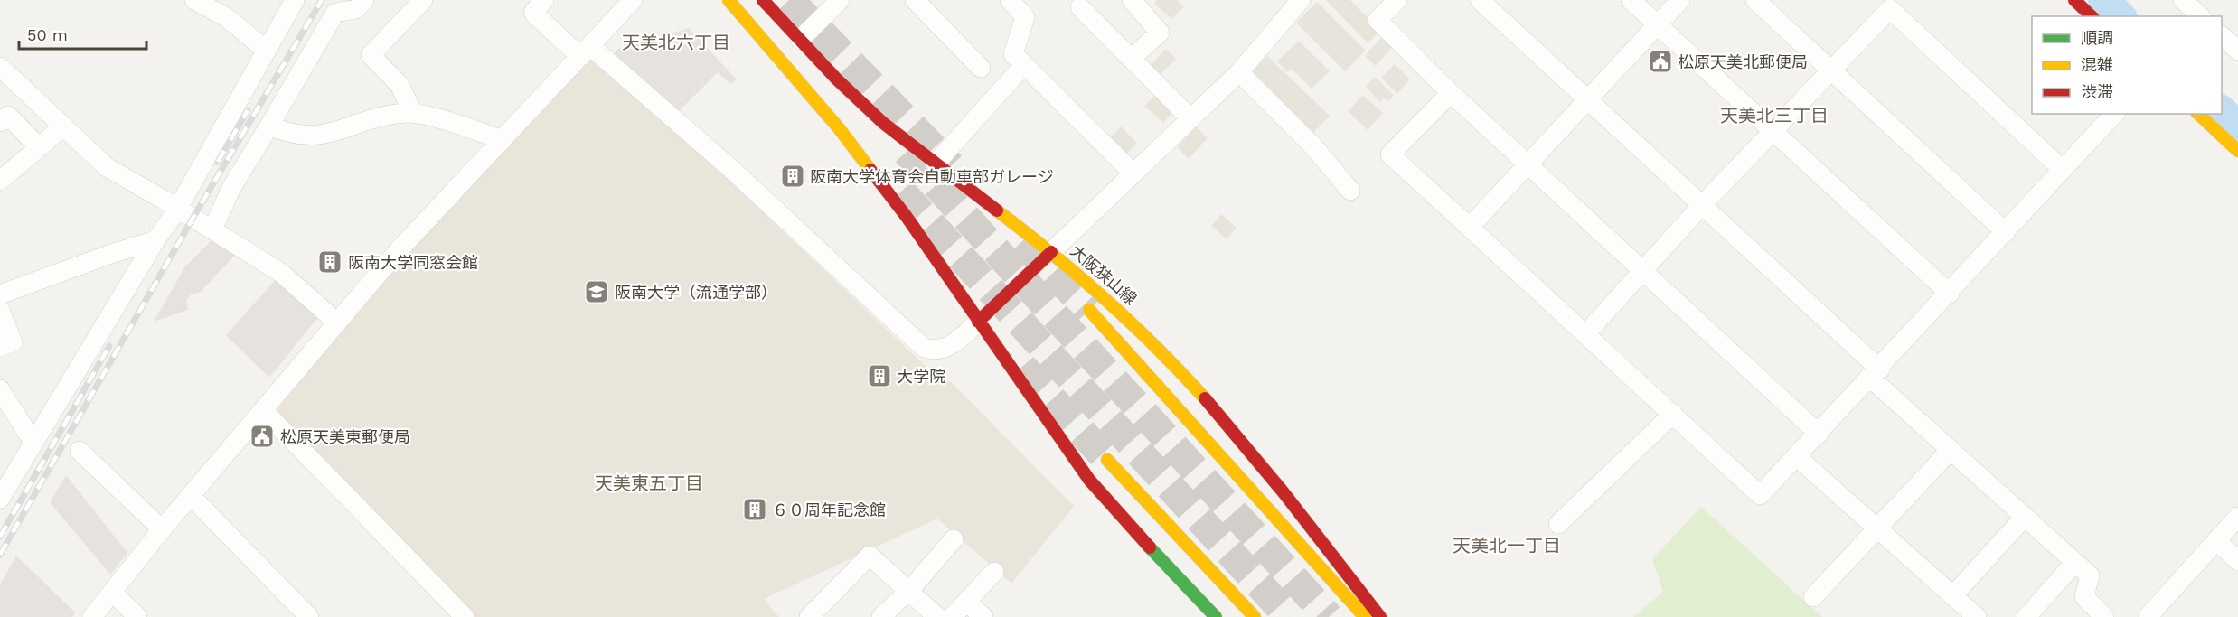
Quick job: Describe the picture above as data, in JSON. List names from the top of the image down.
{
  "streets": {
    "main road": ["大阪狭山線"]
  },
  "districts": [
    "天美北六丁目",
    "天美北三丁目",
    "天美東五丁目",
    "天美北一丁目"
  ],
  "places": {
    "public building": ["松原天美北郵便局", "松原天美東郵便局"],
    "building": [
      "阪南大学体育会自動車部ガレージ",
      "阪南大学同窓会館",
      "大学院",
      "６０周年記念館"
    ],
    "school or university": ["阪南大学（流通学部）"]
  },
  "legend": ["順調", "混雑", "渋滞"],
  "scale_bar": "50 m"
}
